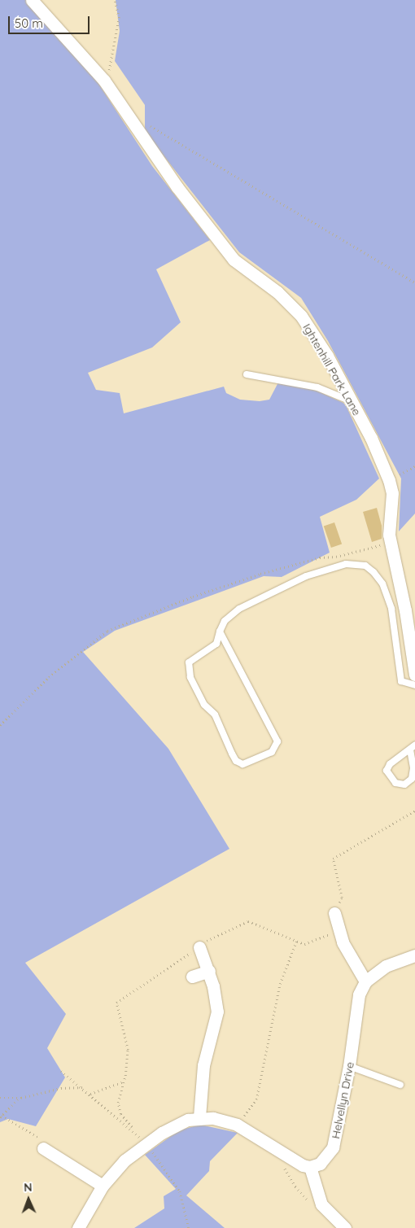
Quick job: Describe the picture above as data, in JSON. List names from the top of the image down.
{
  "streets": {
    "street": ["Ightenhill Park Lane", "Helvellyn Drive"]
  },
  "scale_bar": "50 m",
  "north": "top"
}
